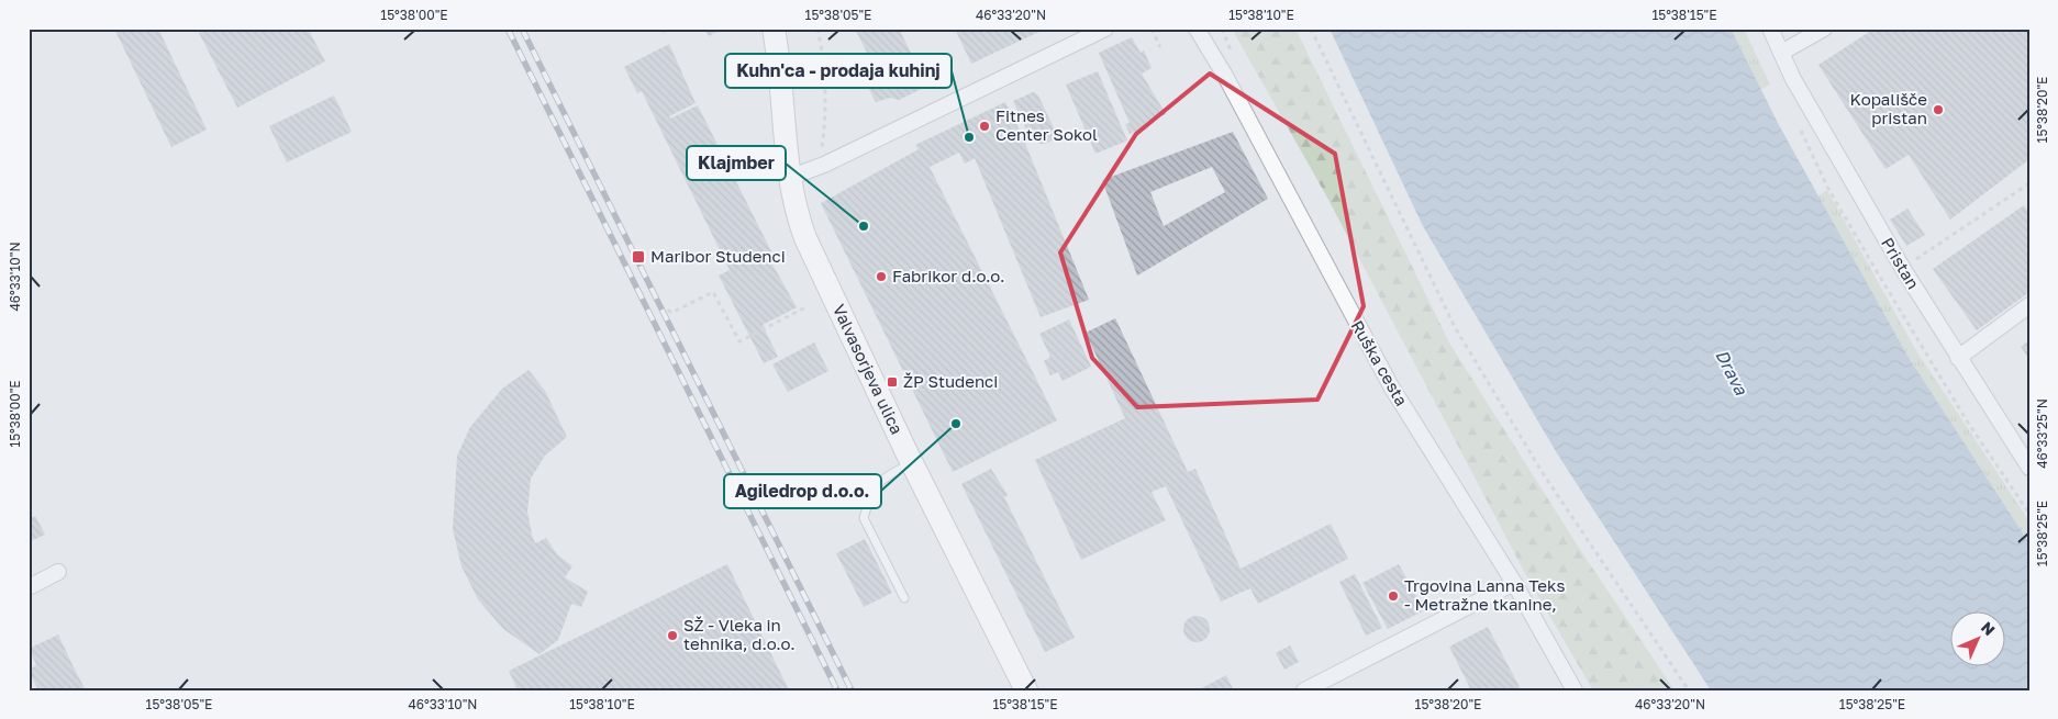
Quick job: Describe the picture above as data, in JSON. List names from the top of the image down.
{
  "streets": {
    "street": ["Pristan", "Ruška cesta", "Valvasorjeva ulica"]
  },
  "water": ["Drava"],
  "places": {
    "other": [
      "Kopališče pristan",
      "Fitnes Center Sokol",
      "Kuhn'ca - prodaja kuhinj",
      "Klajmber",
      "Fabrikor d.o.o.",
      "Agiledrop d.o.o.",
      "Trgovina Lanna Teks - Metražne tkanine,",
      "SŽ - Vleka in tehnika, d.o.o."
    ],
    "transit": ["Maribor Studenci", "ŽP Studenci"]
  },
  "north": "top right",
  "coordinates": [
    "15°38'00\"E",
    "15°38'05\"E",
    "46°33'20\"N",
    "15°38'10\"E",
    "15°38'15\"E",
    "15°38'20\"E",
    "46°33'10\"N",
    "46°33'25\"N",
    "15°38'25\"E"
  ]
}
